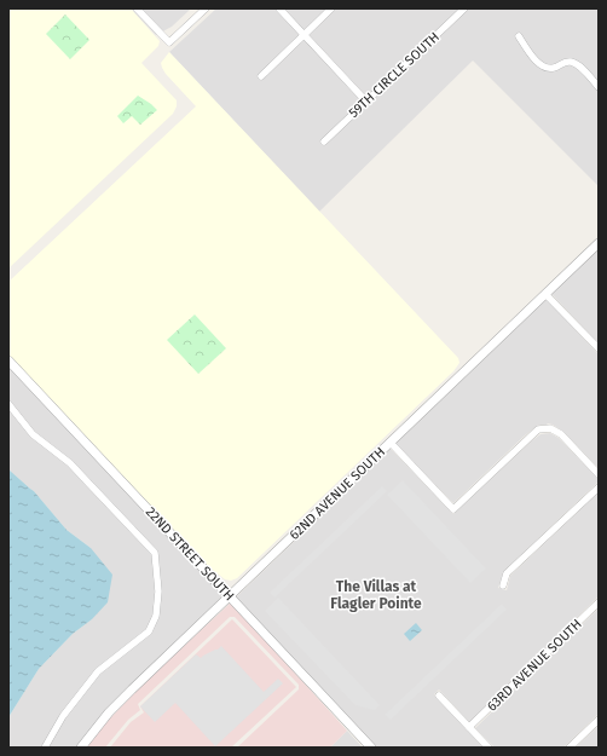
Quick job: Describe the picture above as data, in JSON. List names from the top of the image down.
{
  "streets": {
    "street": [
      "59TH CIRCLE SOUTH",
      "62ND AVENUE SOUTH",
      "22ND STREET SOUTH",
      "63RD AVENUE SOUTH"
    ]
  },
  "crossings": [
    ["62ND AVENUE SOUTH", "22ND STREET SOUTH"]
  ],
  "districts": ["The Villas at Flagler Pointe"]
}
